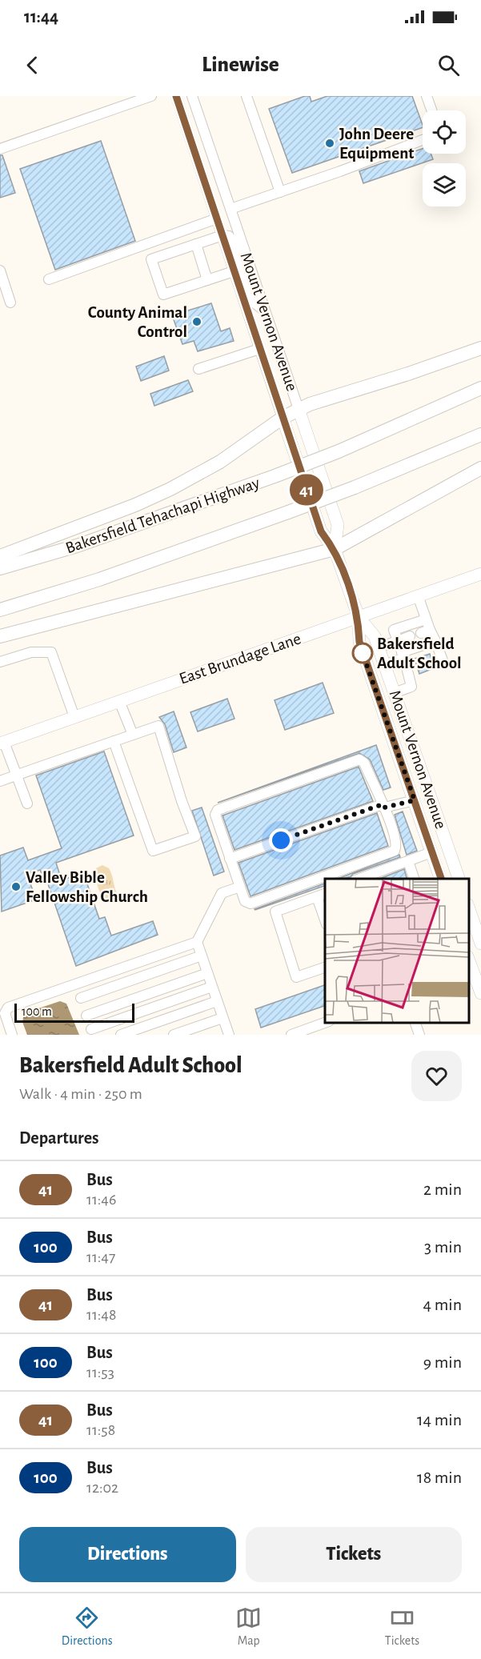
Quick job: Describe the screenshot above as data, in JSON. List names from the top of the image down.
{
  "streets": {
    "highway": ["Bakersfield Tehachapi Highway"],
    "main road": ["Mount Vernon Avenue", "East Brundage Lane"]
  },
  "crossings": [
    ["Mount Vernon Avenue", "East Brundage Lane"]
  ],
  "places": [
    "John Deere Equipment",
    "County Animal Control",
    "Bakersfield Adult School",
    "Valley Bible Fellowship Church"
  ],
  "lines": ["bus line 41"],
  "scale_bar": "100 m",
  "page": {
    "status": "11:44",
    "header": "Linewise",
    "on_map": "41",
    "scale": "100 m",
    "heading": [
      ["Bakersfield Adult School", "Walk · 4 min · 250 m"],
      "Departures"
    ],
    "list": [
      {
        "mark": "41",
        "name": "Bus",
        "note": "11:46",
        "value": "2 min"
      },
      {
        "mark": "100",
        "name": "Bus",
        "note": "11:47",
        "value": "3 min"
      },
      {
        "mark": "41",
        "name": "Bus",
        "note": "11:48",
        "value": "4 min"
      },
      {
        "mark": "100",
        "name": "Bus",
        "note": "11:53",
        "value": "9 min"
      },
      {
        "mark": "41",
        "name": "Bus",
        "note": "11:58",
        "value": "14 min"
      },
      {
        "mark": "100",
        "name": "Bus",
        "note": "12:02",
        "value": "18 min"
      }
    ],
    "buttons": ["Directions", "Tickets"],
    "tabs": ["Directions", "Map", "Tickets"]
  }
}
